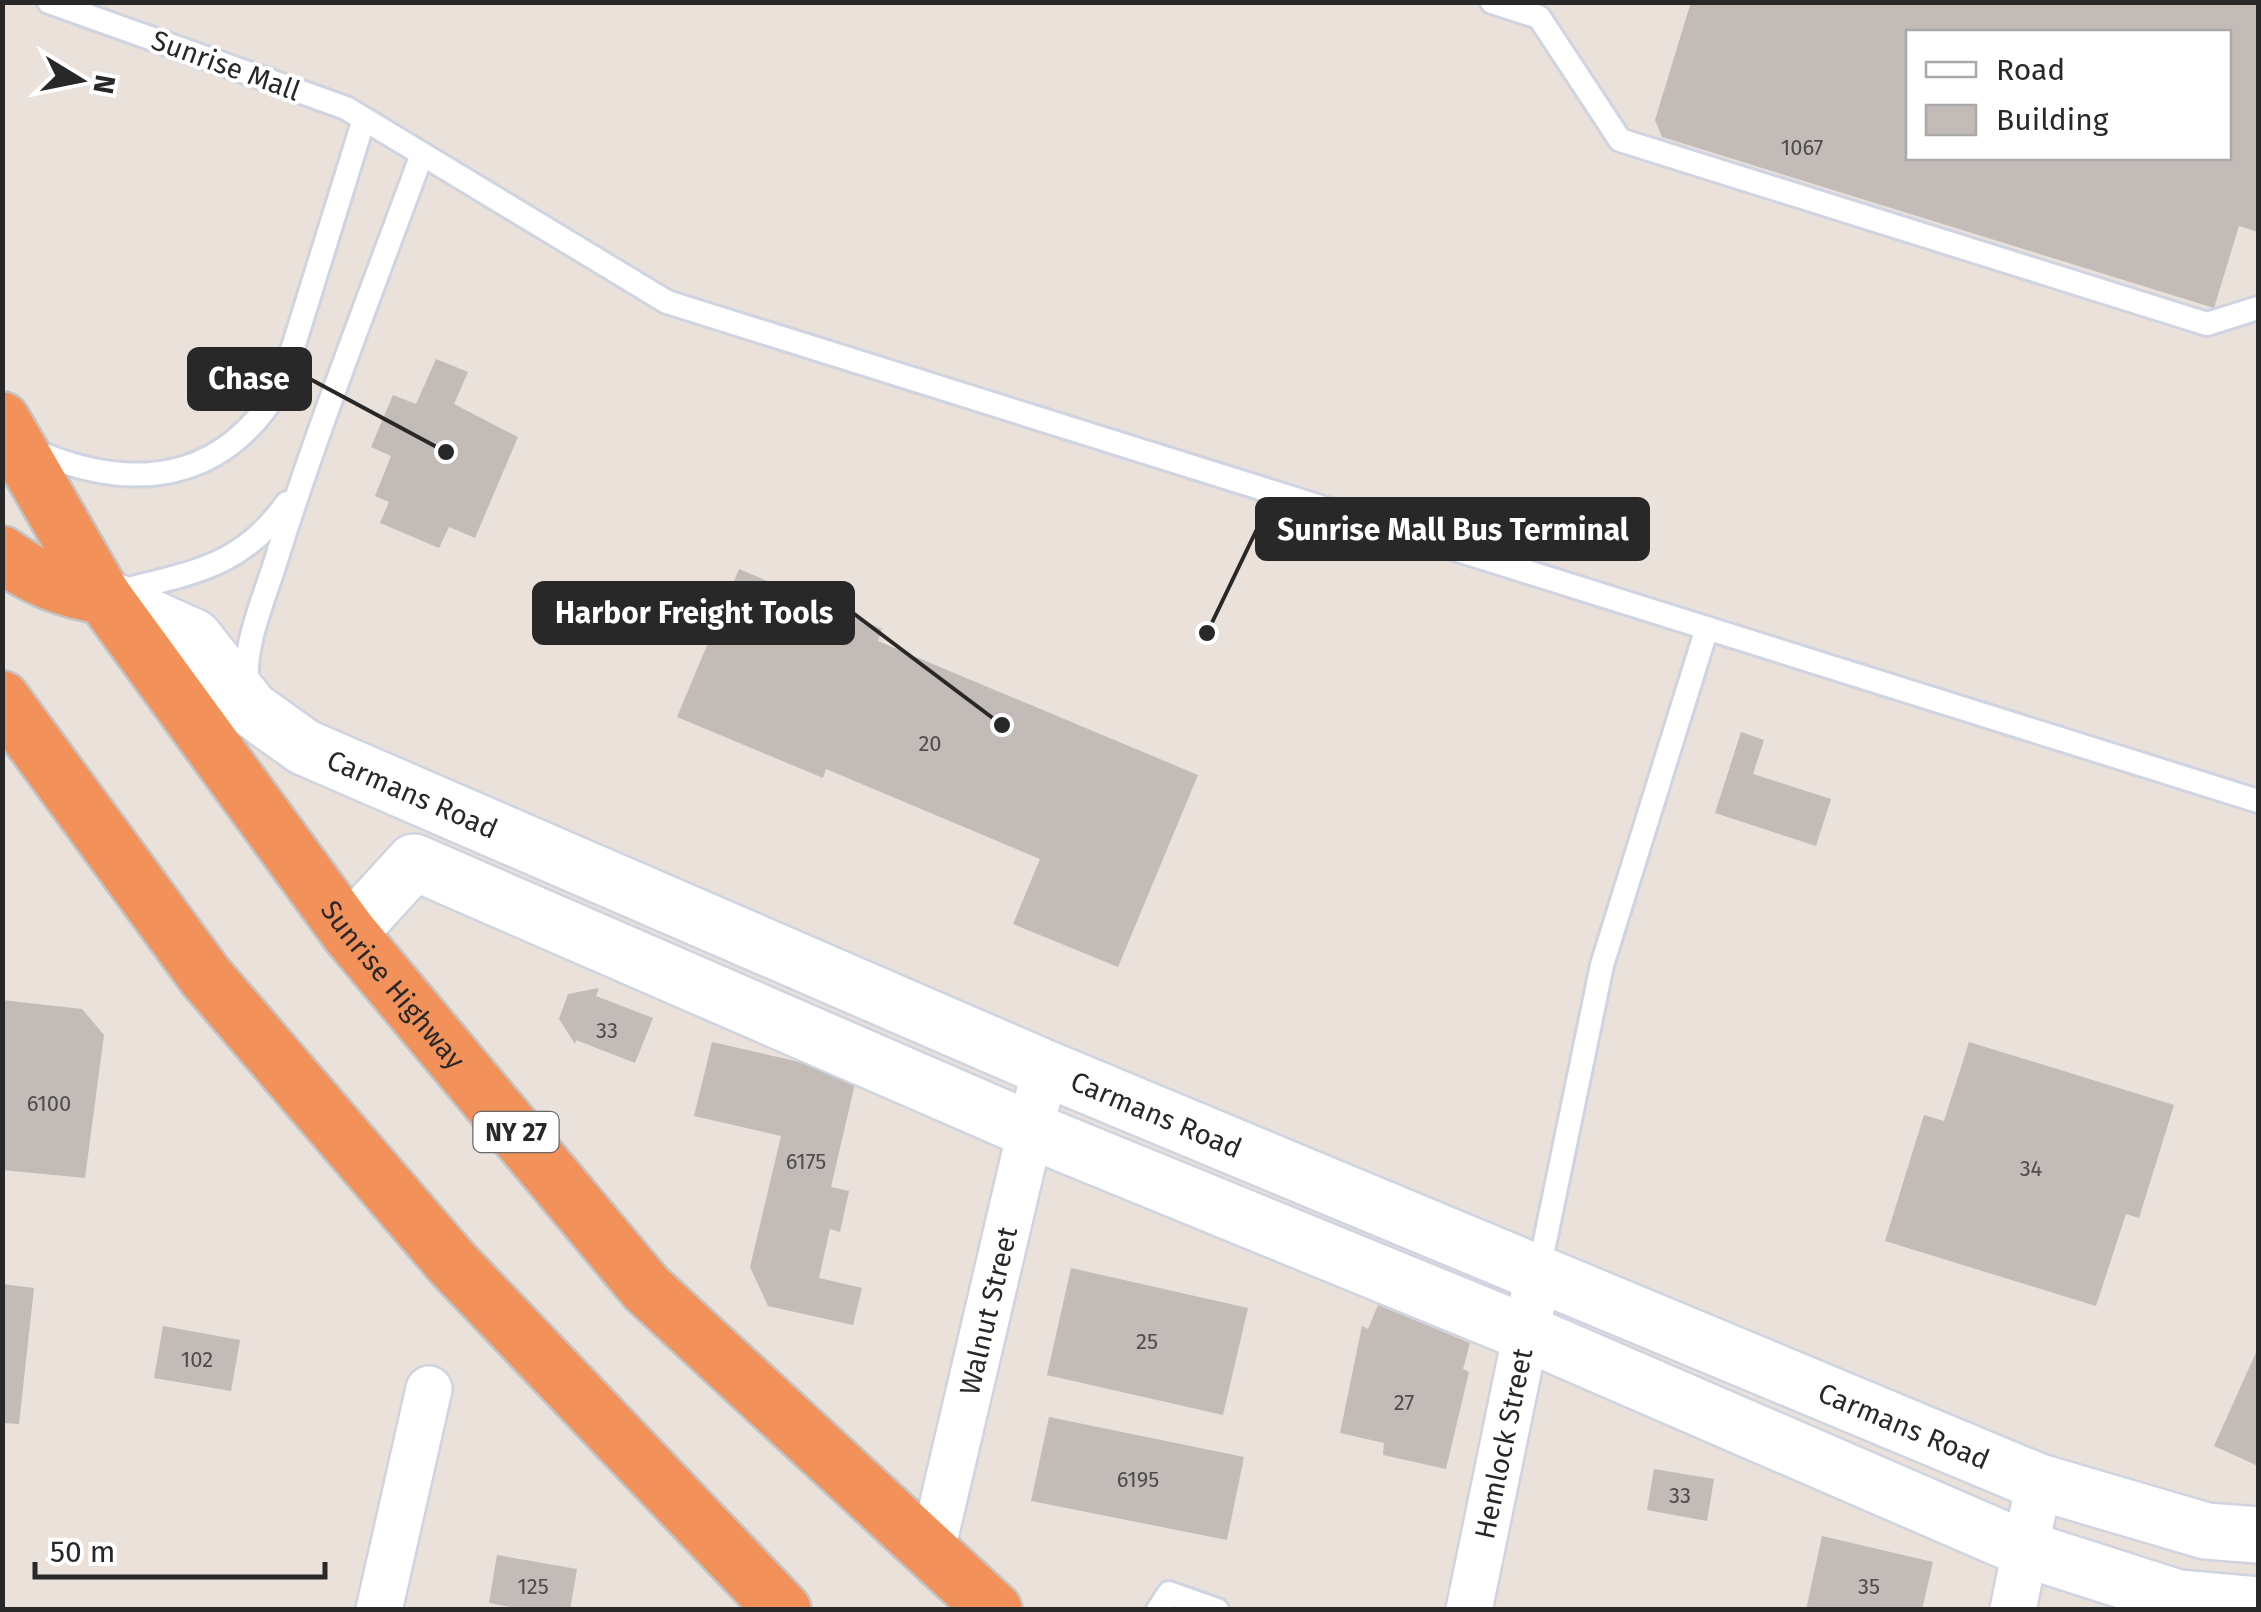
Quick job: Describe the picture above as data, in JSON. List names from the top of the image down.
{
  "streets": {
    "highway": ["Sunrise Highway", "NY 27"],
    "street": ["Carmans Road", "Walnut Street", "Hemlock Street"],
    "lane": ["Sunrise Mall"]
  },
  "crossings": [
    ["Carmans Road", "Sunrise Highway"],
    ["Carmans Road", "Walnut Street"],
    ["Carmans Road", "Hemlock Street"],
    ["Sunrise Highway", "Walnut Street"]
  ],
  "places": ["Chase", "Sunrise Mall Bus Terminal", "Harbor Freight Tools"],
  "house_numbers": [
    "1067",
    "20",
    "33",
    "6100",
    "6175",
    "34",
    "25",
    "102",
    "27",
    "6195",
    "33",
    "125",
    "35"
  ],
  "legend": ["Road", "Building"],
  "scale_bar": "50 m",
  "north": "right"
}
